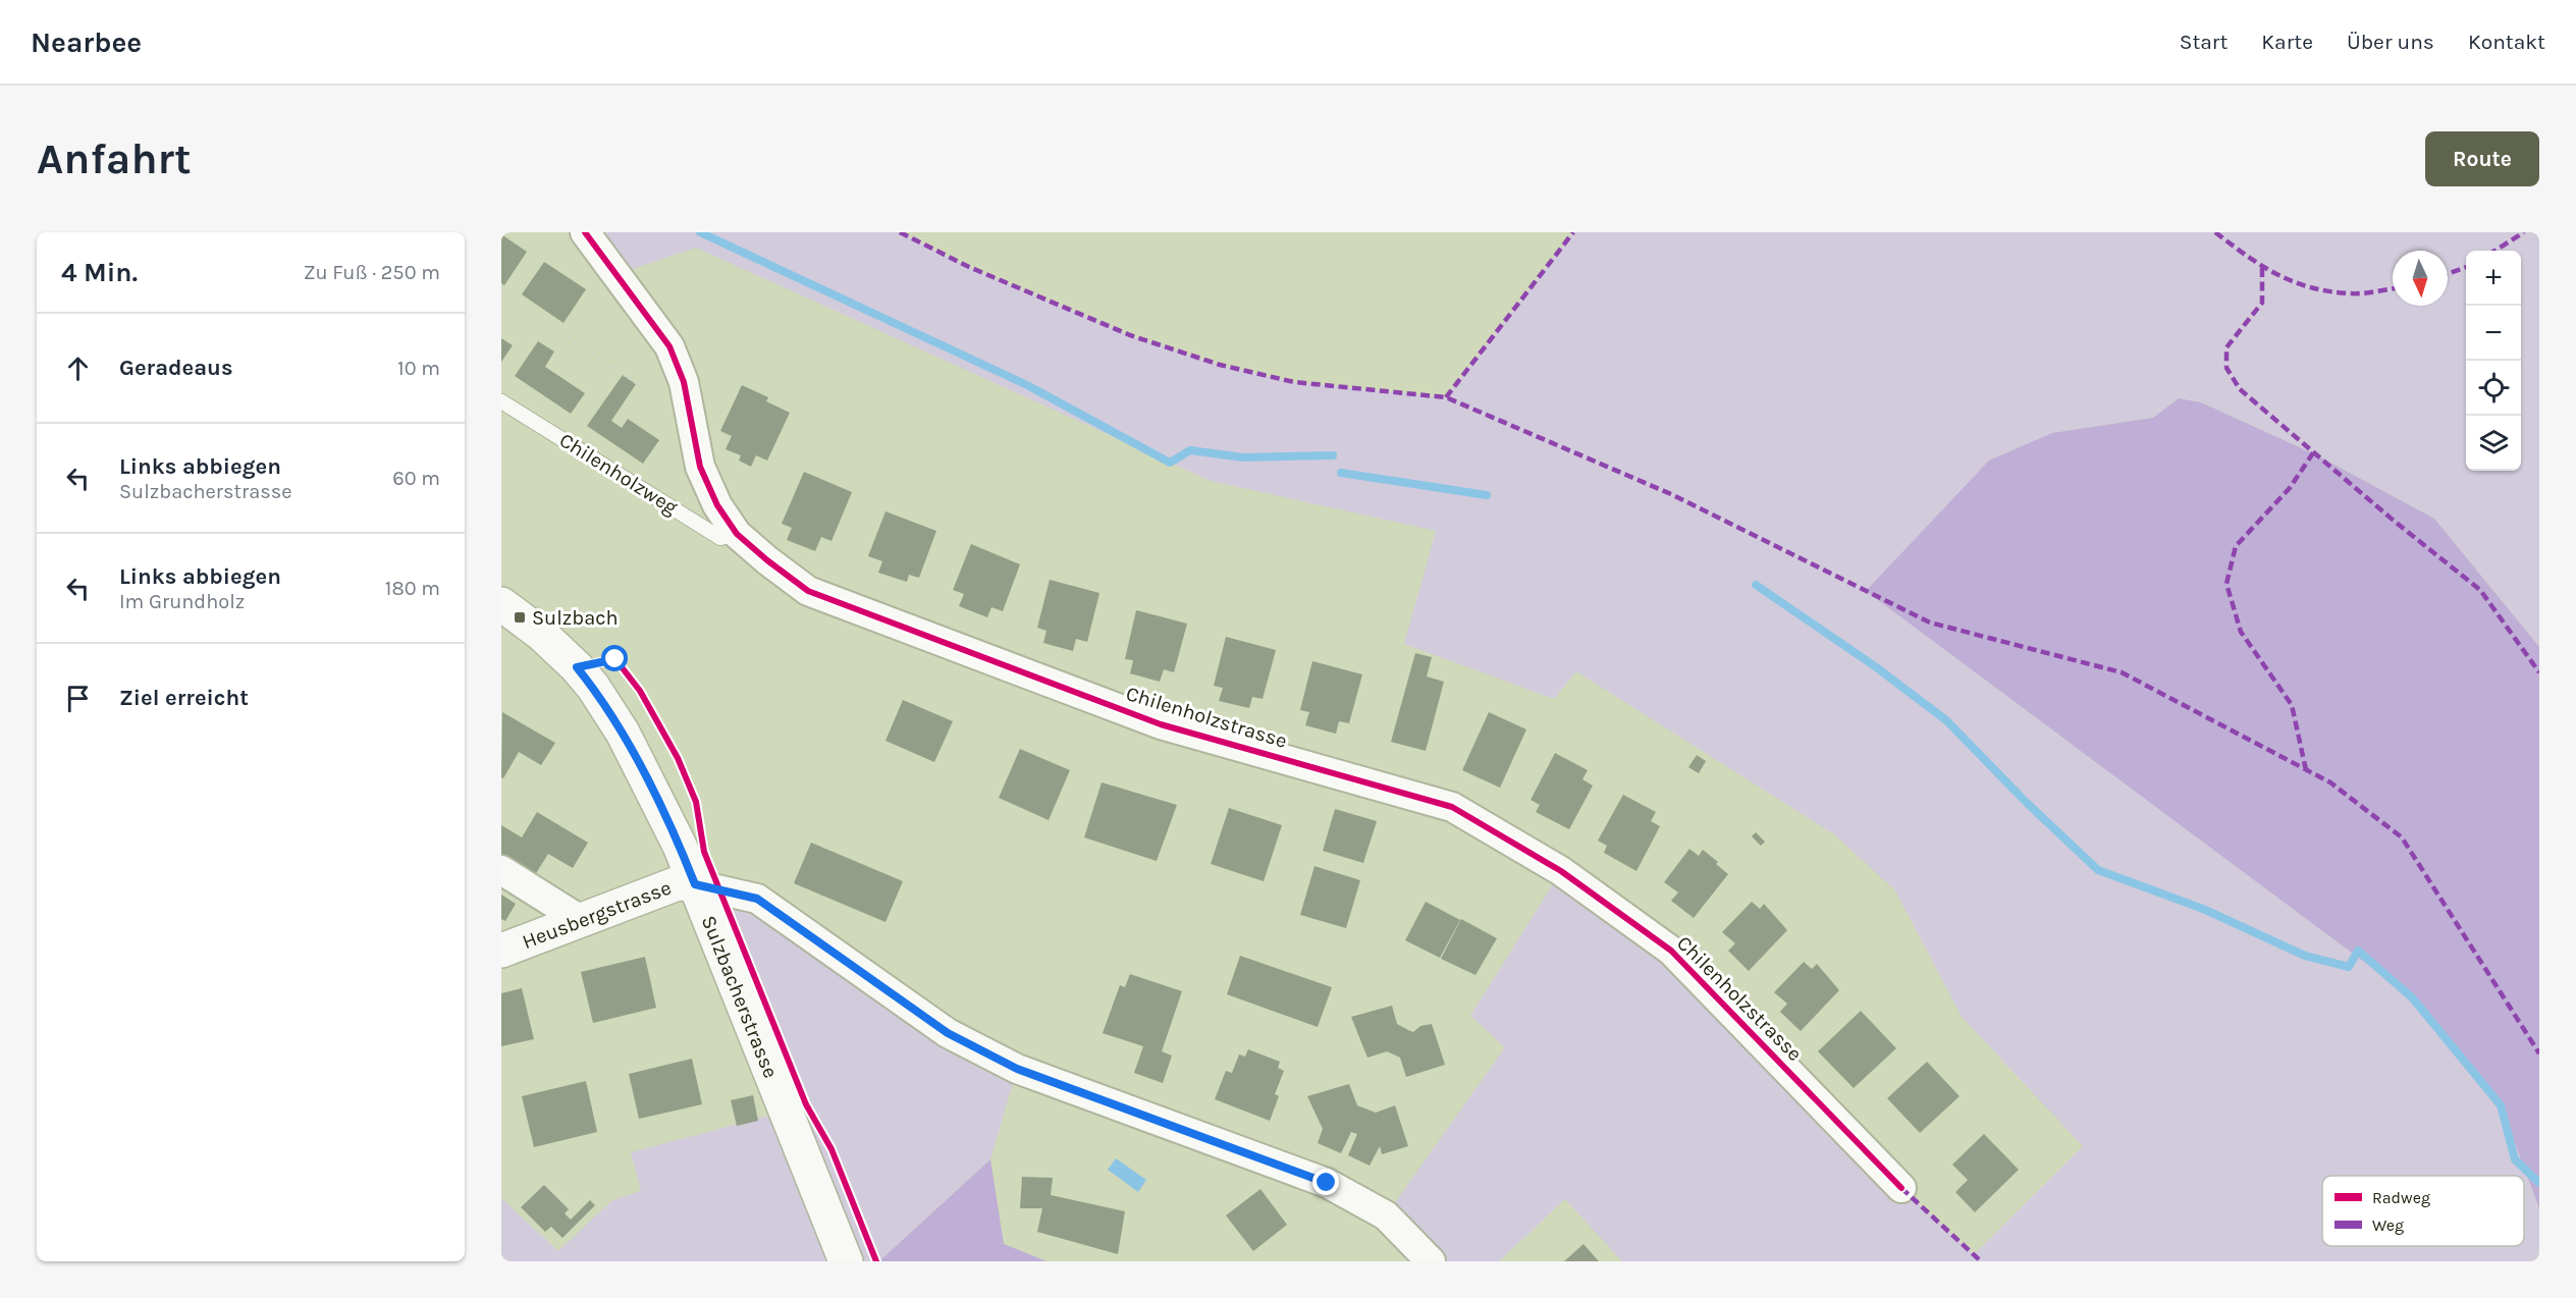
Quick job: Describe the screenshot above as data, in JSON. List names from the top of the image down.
{
  "streets": {
    "street": ["Chilenholzstrasse", "Heusbergstrasse", "Sulzbacherstrasse"],
    "lane": ["Chilenholzweg"]
  },
  "crossings": [
    ["Chilenholzweg", "Chilenholzstrasse"],
    ["Heusbergstrasse", "Sulzbacherstrasse"]
  ],
  "places": {
    "transit": ["Sulzbach"]
  },
  "legend": ["Radweg", "Weg"],
  "north": "bottom",
  "page": {
    "header": "Nearbee",
    "nav": [
      "Start",
      "Karte",
      "Über uns",
      "Kontakt"
    ],
    "buttons": "Route",
    "title": "Anfahrt",
    "heading": ["4 Min.", "Zu Fuß · 250 m"],
    "map_buttons": ["+", "−"],
    "list": [
      ["Geradeaus", "10 m"],
      ["Links abbiegen", "Sulzbacherstrasse", "60 m"],
      ["Links abbiegen", "Im Grundholz", "180 m"],
      "Ziel erreicht"
    ]
  }
}
